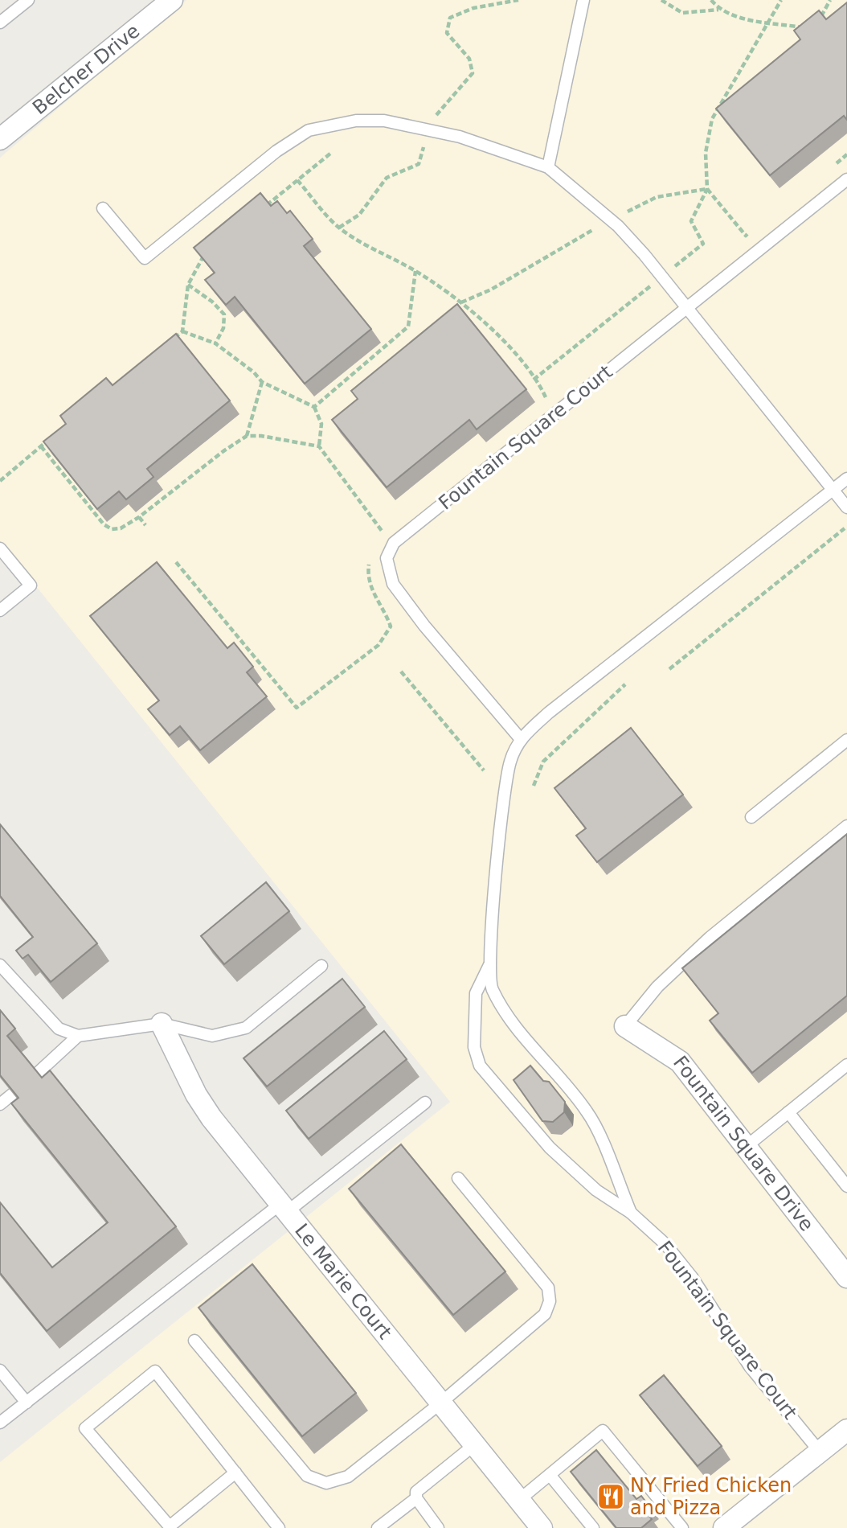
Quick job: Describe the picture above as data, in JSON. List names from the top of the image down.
{
  "streets": {
    "street": ["Belcher Drive", "Fountain Square Drive", "Le Marie Court"],
    "lane": ["Fountain Square Court"]
  },
  "places": {
    "restaurant": ["NY Fried Chicken and Pizza"]
  }
}
